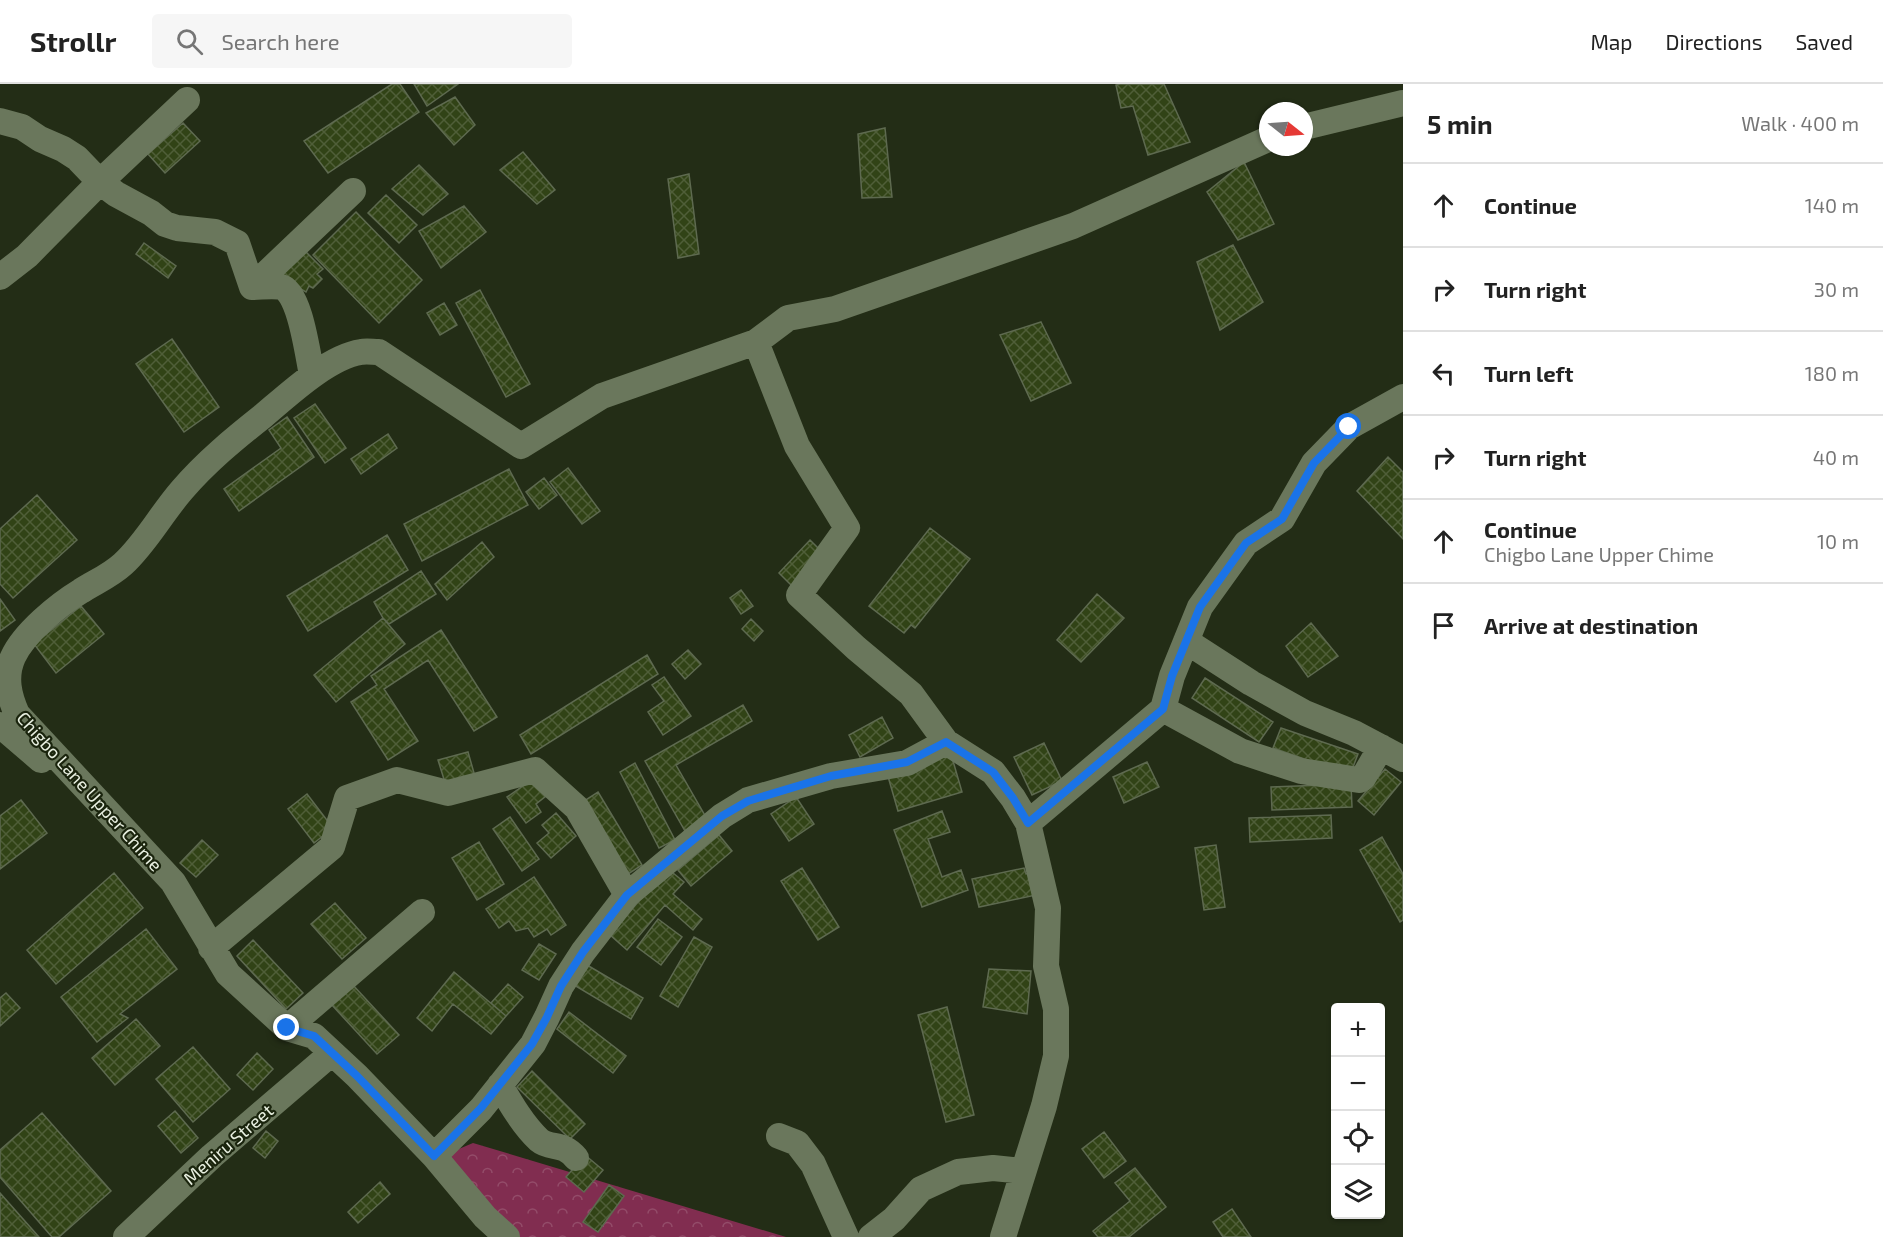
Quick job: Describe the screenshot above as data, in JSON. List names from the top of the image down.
{
  "streets": {
    "street": ["Chigbo Lane Upper Chime", "Meniru Street"]
  },
  "crossings": [
    ["Chigbo Lane Upper Chime", "Meniru Street"]
  ],
  "north": "right",
  "page": {
    "header": "Strollr",
    "search": "Search here",
    "nav": ["Map", "Directions", "Saved"],
    "heading": ["5 min", "Walk · 400 m"],
    "list": [
      ["Continue", "140 m"],
      ["Turn right", "30 m"],
      ["Turn left", "180 m"],
      ["Turn right", "40 m"],
      ["Continue", "Chigbo Lane Upper Chime", "10 m"],
      "Arrive at destination"
    ],
    "map_buttons": ["+", "−"]
  }
}
